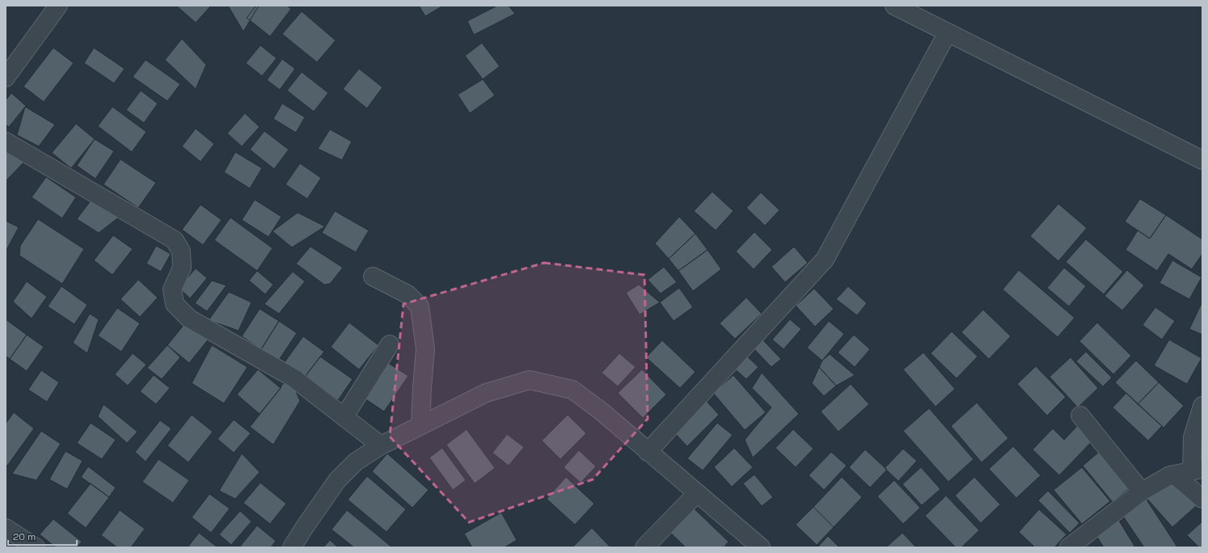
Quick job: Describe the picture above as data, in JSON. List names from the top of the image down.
{
  "scale_bar": "20 m"
}
